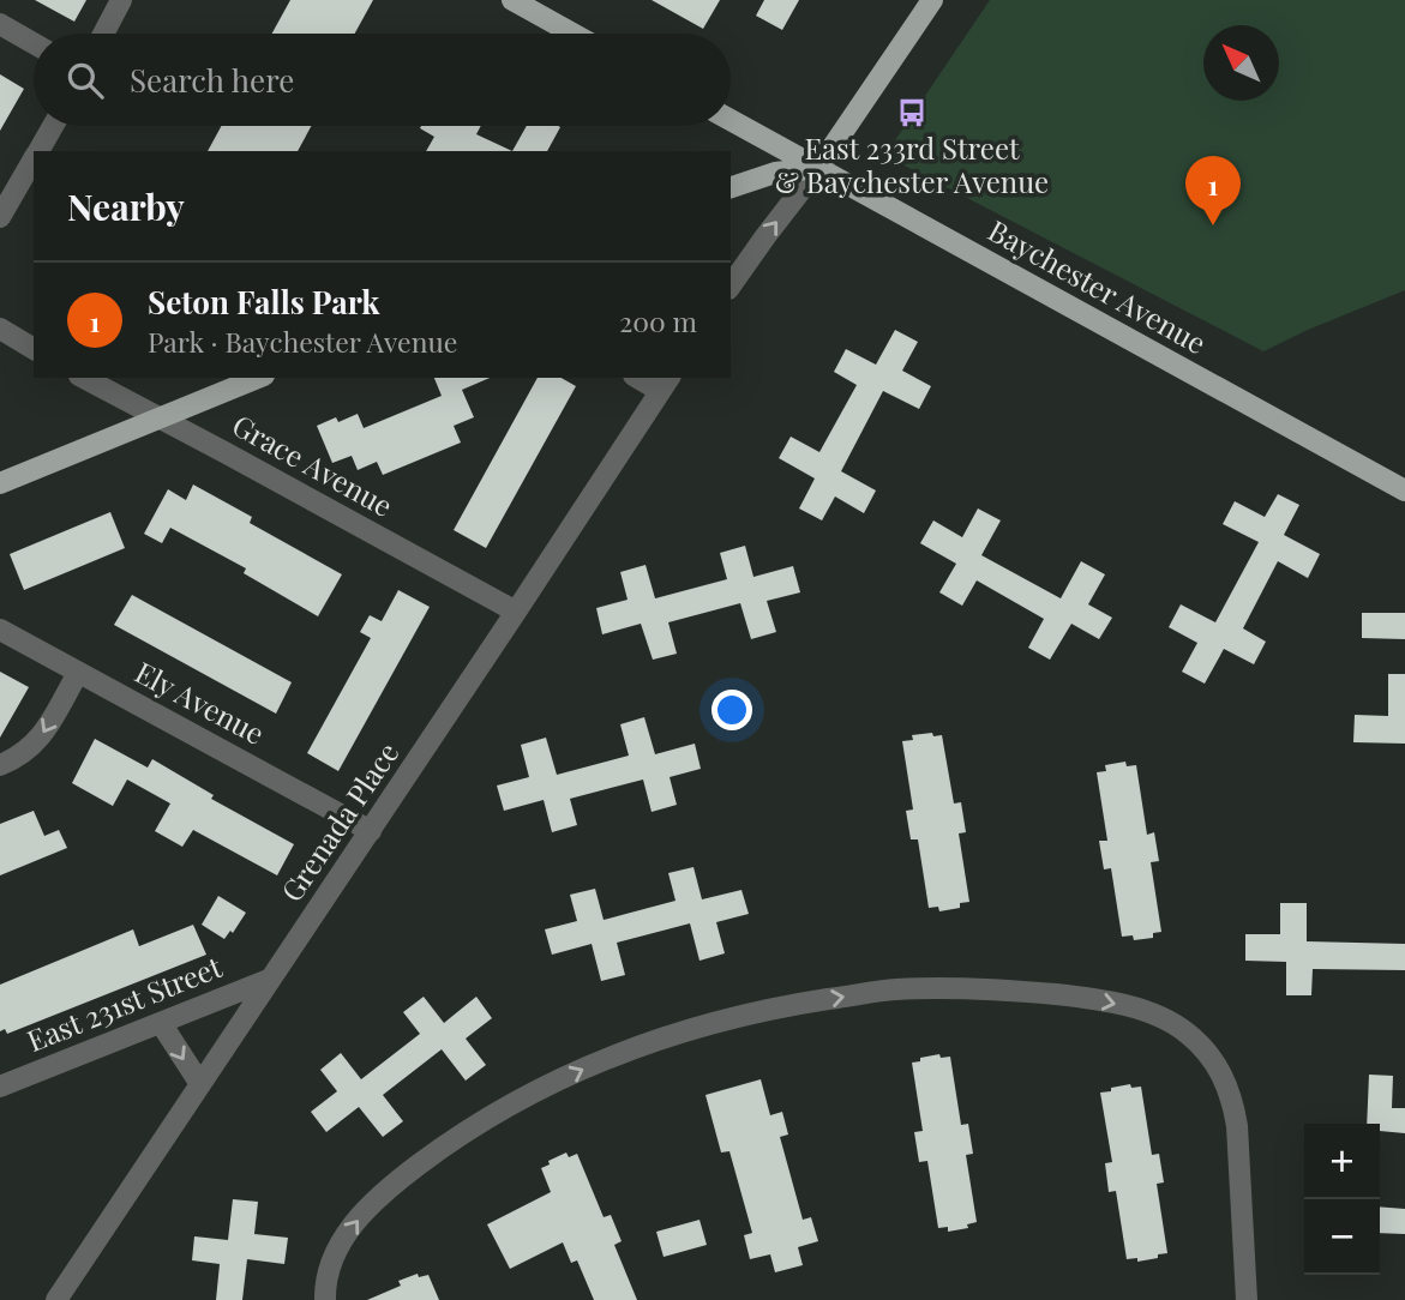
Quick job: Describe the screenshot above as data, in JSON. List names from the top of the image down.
{
  "streets": {
    "main road": ["Baychester Avenue"],
    "street": [
      "Grace Avenue",
      "Ely Avenue",
      "Grenada Place",
      "East 231st Street"
    ]
  },
  "crossings": [
    ["Grace Avenue", "Grenada Place"],
    ["Ely Avenue", "Grenada Place"],
    ["Grenada Place", "East 231st Street"]
  ],
  "places": {
    "bus stop": ["East 233rd Street & Baychester Avenue"]
  },
  "north": "top left",
  "page": {
    "search": "Search here",
    "heading": "Nearby",
    "pins": "1",
    "list": [
      {
        "mark": "1",
        "name": "Seton Falls Park",
        "note": "Park · Baychester Avenue",
        "value": "200 m"
      }
    ],
    "map_buttons": ["+", "−"]
  }
}
